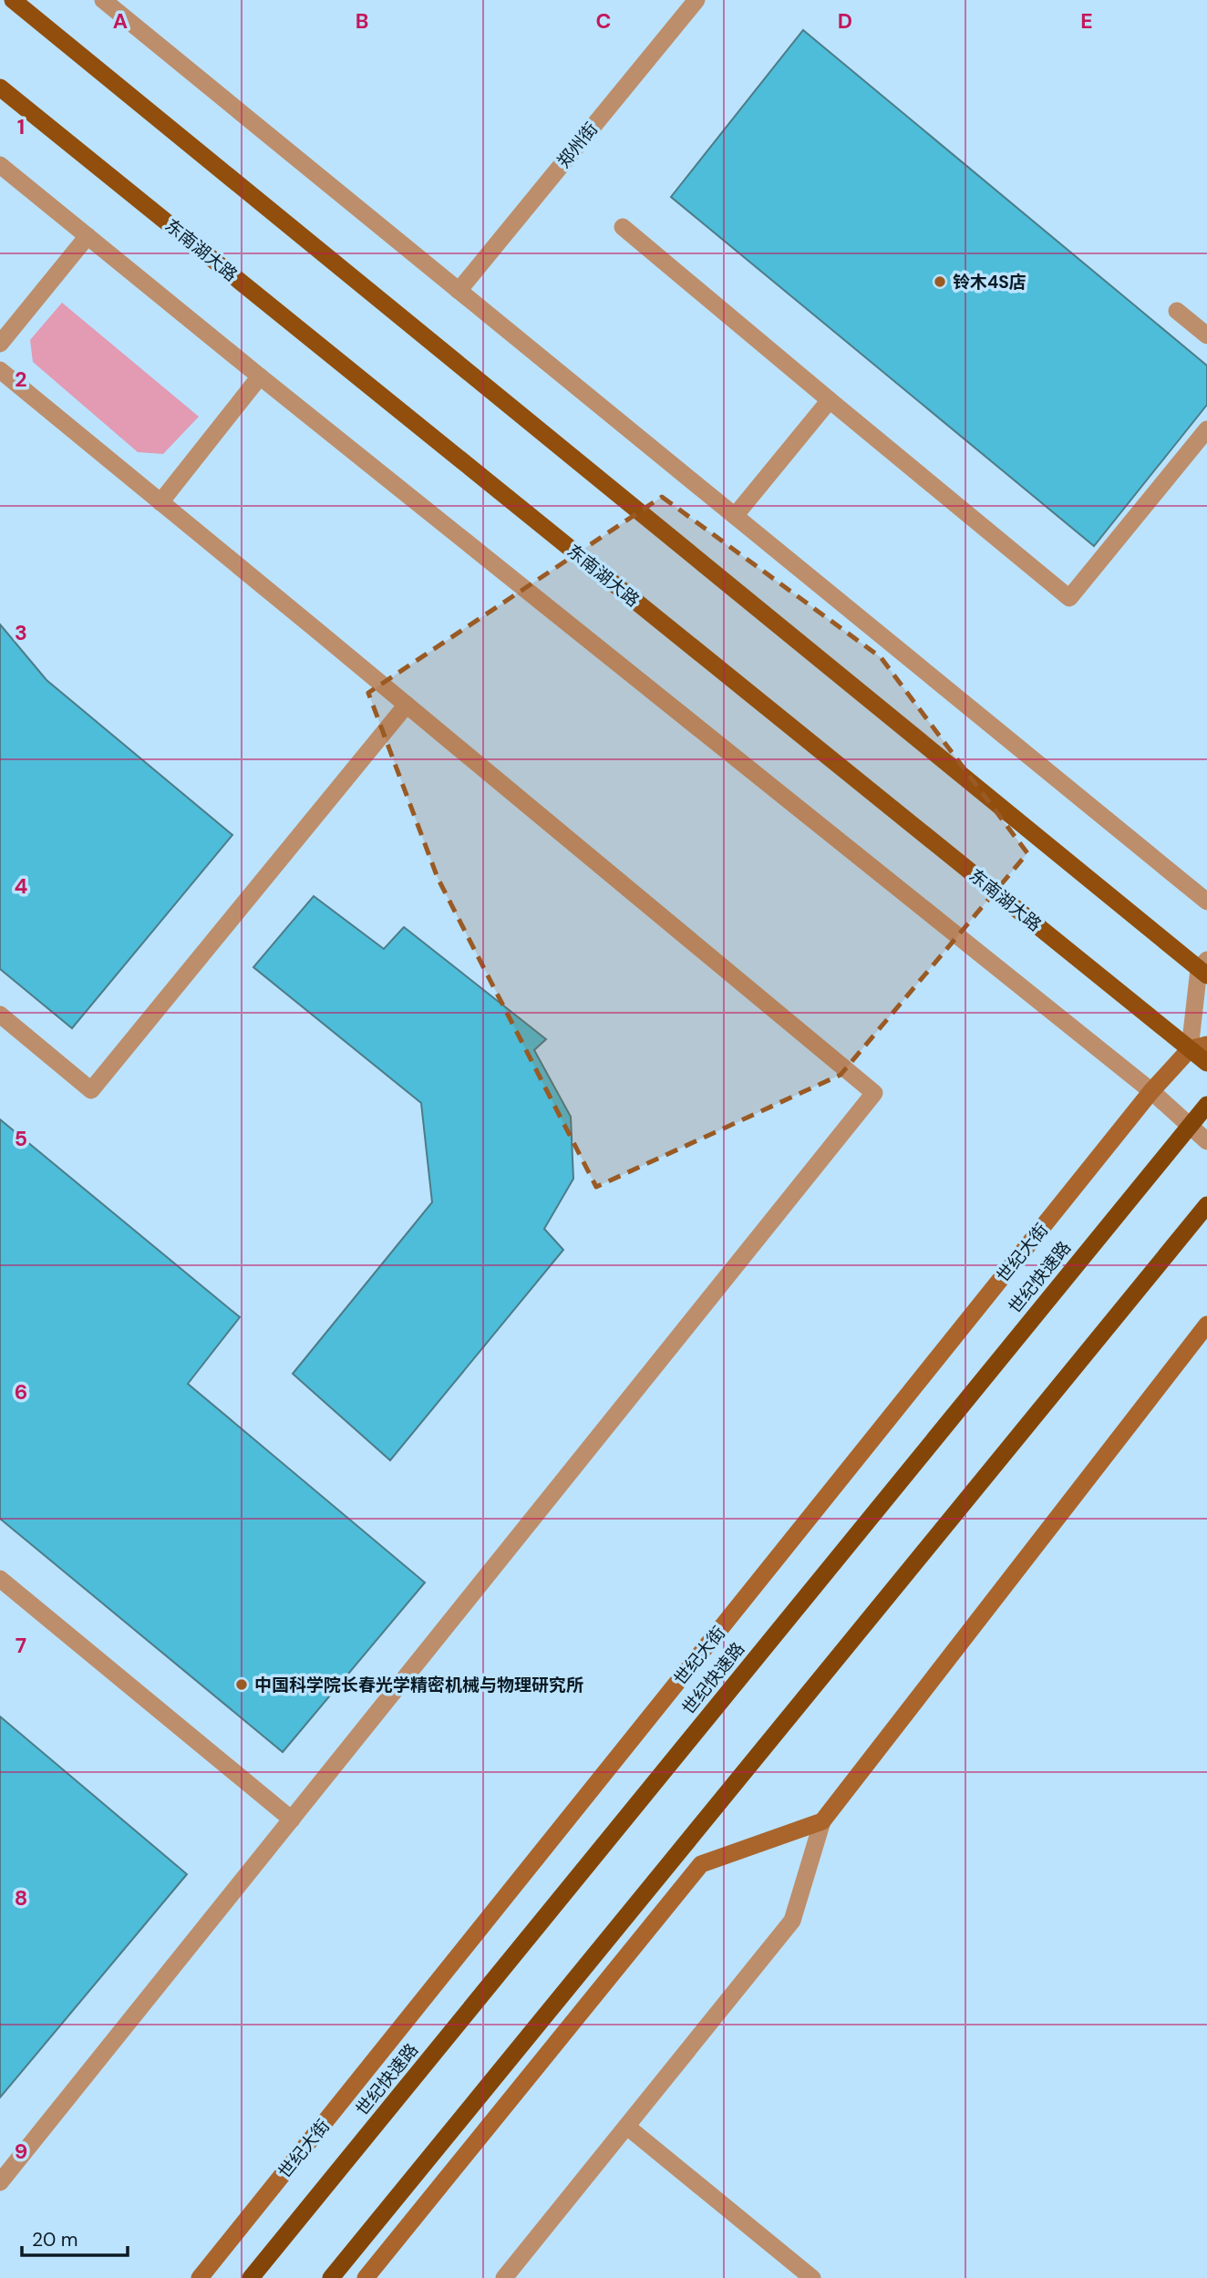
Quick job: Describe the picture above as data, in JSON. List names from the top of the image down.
{
  "streets": {
    "highway": ["世纪快速路"],
    "main road": ["东南湖大路", "世纪大街"],
    "street": ["郑州街"]
  },
  "crossings": [
    ["东南湖大路", "世纪大街"]
  ],
  "places": ["铃木4S店", "中国科学院长春光学精密机械与物理研究所"],
  "scale_bar": "20 m",
  "grid": {
    "columns": [
      "A",
      "B",
      "C",
      "D",
      "E"
    ],
    "rows": [
      "1",
      "2",
      "3",
      "4",
      "5",
      "6",
      "7",
      "8",
      "9"
    ]
  }
}
